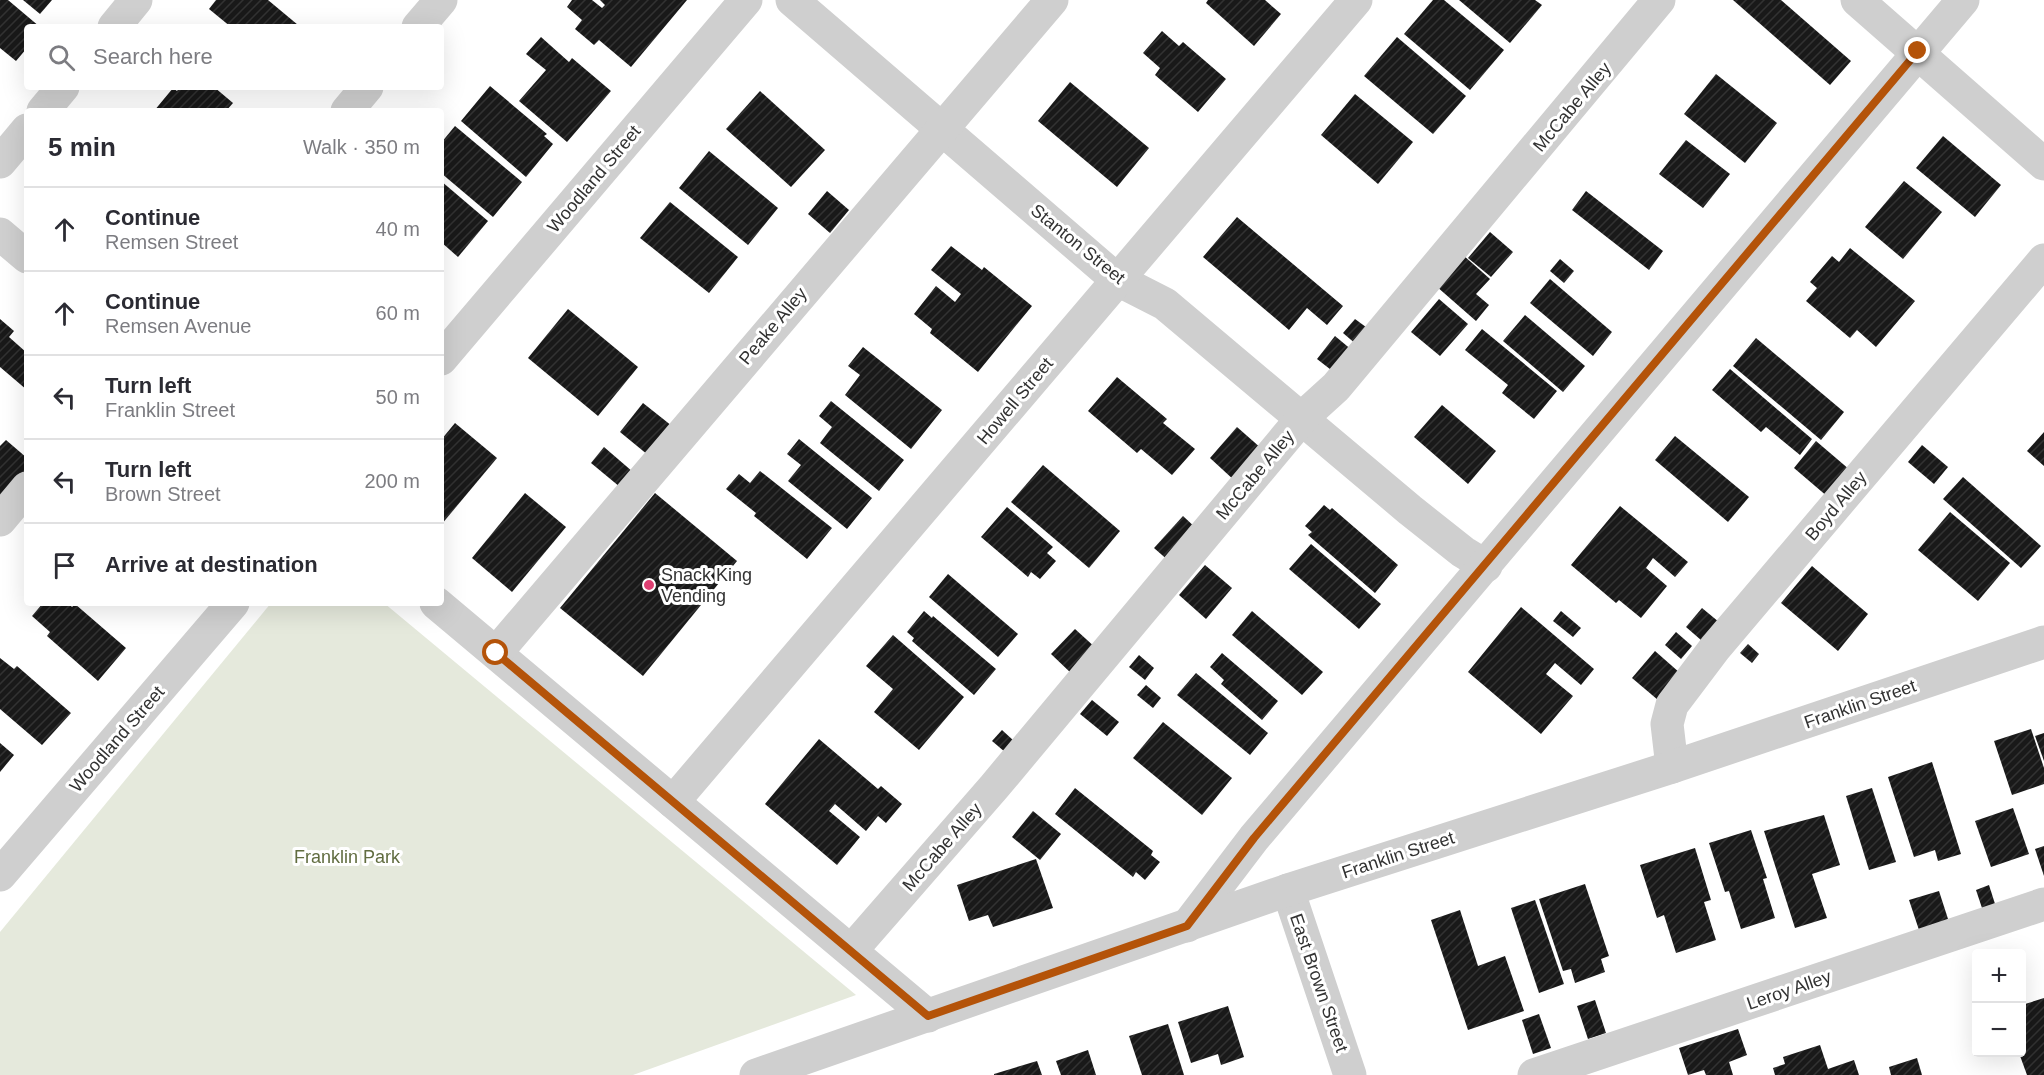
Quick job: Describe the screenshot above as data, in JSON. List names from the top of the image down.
{
  "streets": {
    "street": [
      "McCabe Alley",
      "Woodland Street",
      "Stanton Street",
      "Peake Alley",
      "Howell Street",
      "Boyd Alley",
      "Franklin Street",
      "East Brown Street",
      "Leroy Alley"
    ]
  },
  "crossings": [
    ["McCabe Alley", "Stanton Street"],
    ["Stanton Street", "Peake Alley"],
    ["Stanton Street", "Howell Street"],
    ["Boyd Alley", "Franklin Street"],
    ["Franklin Street", "East Brown Street"]
  ],
  "parks": ["Franklin Park"],
  "places": ["Snack King Vending"],
  "page": {
    "search": "Search here",
    "heading": ["5 min", "Walk · 350 m"],
    "list": [
      ["Continue", "Remsen Street", "40 m"],
      ["Continue", "Remsen Avenue", "60 m"],
      ["Turn left", "Franklin Street", "50 m"],
      ["Turn left", "Brown Street", "200 m"],
      "Arrive at destination"
    ],
    "map_buttons": ["+", "−"]
  }
}
